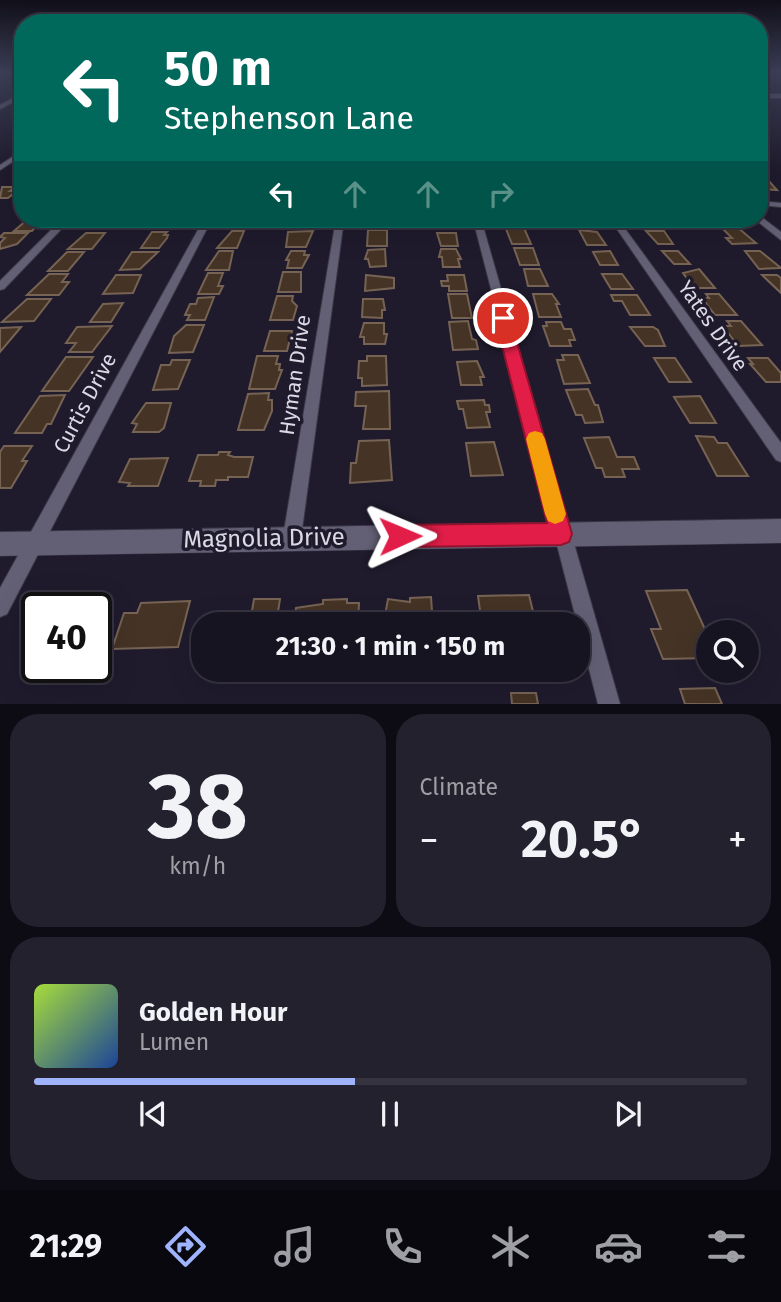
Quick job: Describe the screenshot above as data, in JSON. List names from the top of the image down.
{
  "streets": {
    "street": [
      "Yates Drive",
      "Hyman Drive",
      "Curtis Drive",
      "Magnolia Drive"
    ]
  },
  "crossings": [
    ["Hyman Drive", "Magnolia Drive"],
    ["Curtis Drive", "Magnolia Drive"]
  ],
  "page": {
    "turn": ["50 m", "Stephenson Lane"],
    "limit": "40",
    "trip": "21:30 · 1 min · 150 m",
    "tile": [
      ["38", "km/h"],
      "Climate"
    ],
    "heat": ["−", "20.5°", "+"],
    "song": ["Golden Hour", "Lumen"],
    "tabs": "21:29"
  }
}
